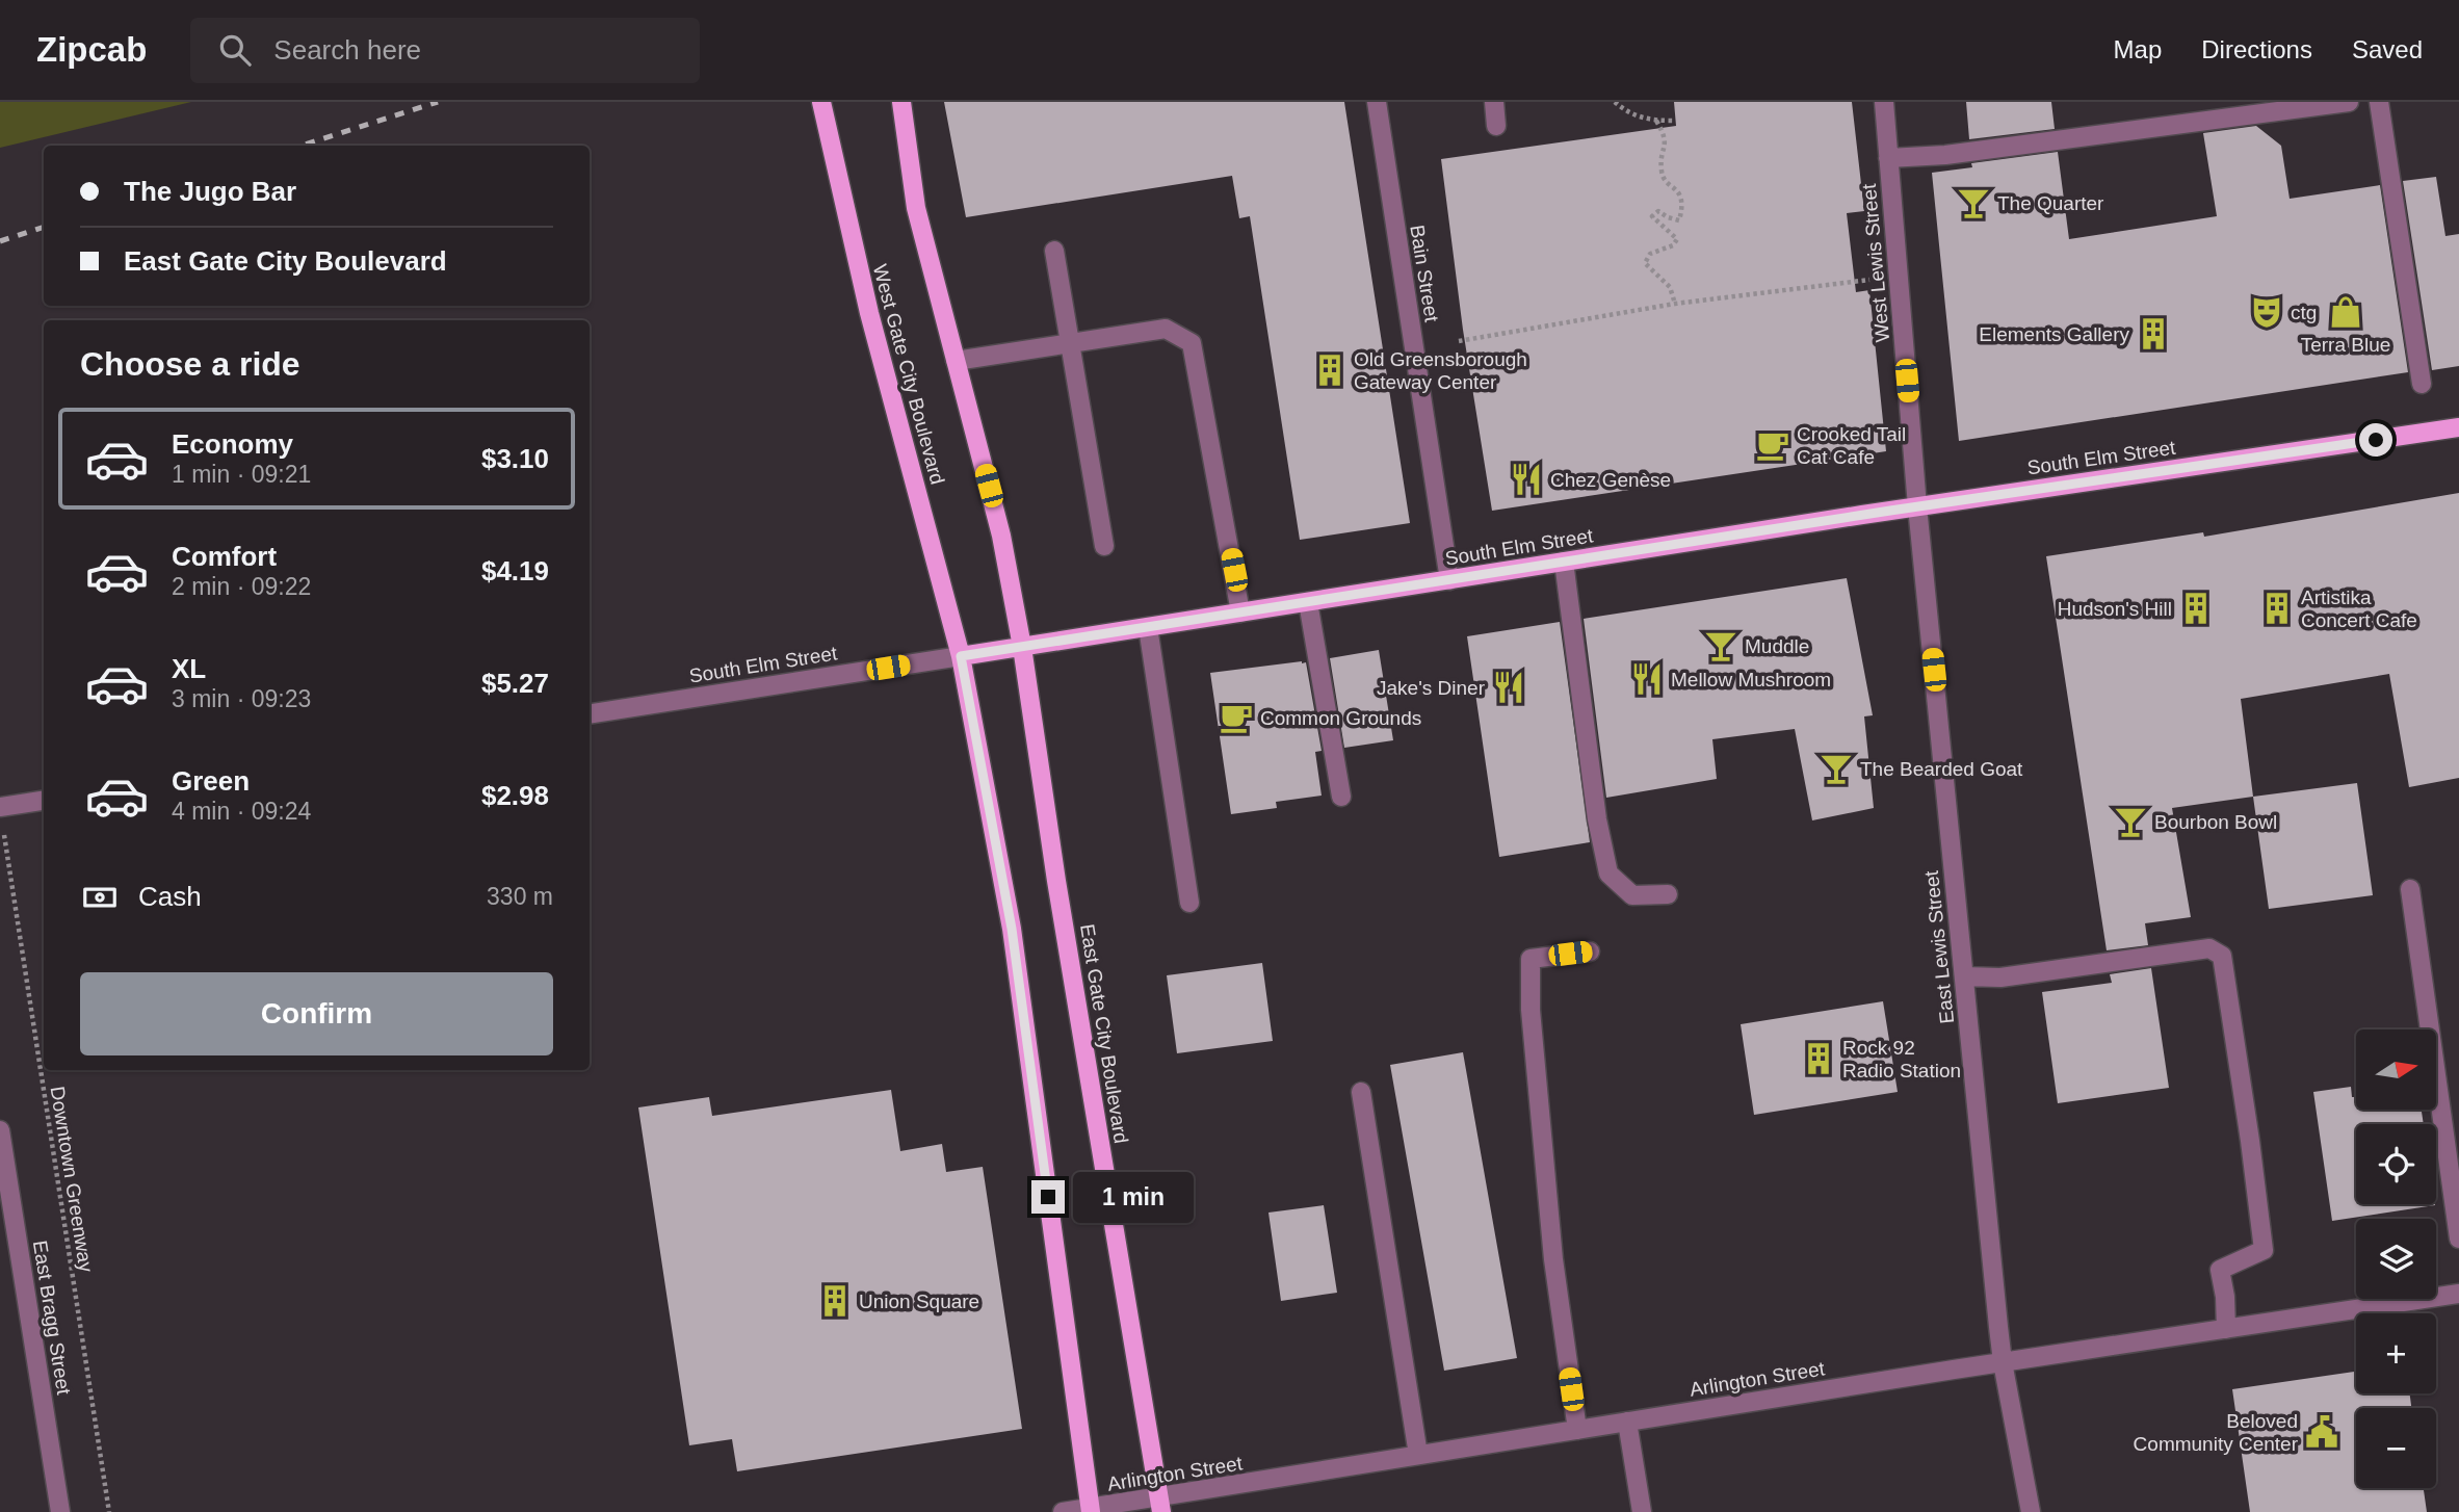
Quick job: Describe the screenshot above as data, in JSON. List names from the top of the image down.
{
  "streets": {
    "main road": ["West Gate City Boulevard", "South Elm Street", "East Gate City Boulevard"],
    "street": [
      "West Lewis Street",
      "Bain Street",
      "East Lewis Street",
      "East Bragg Street",
      "Arlington Street"
    ],
    "path": ["Downtown Greenway"]
  },
  "crossings": [
    ["West Lewis Street", "South Elm Street"],
    ["West Lewis Street", "East Lewis Street"],
    ["Bain Street", "South Elm Street"],
    ["West Gate City Boulevard", "South Elm Street"],
    ["South Elm Street", "East Lewis Street"],
    ["South Elm Street", "East Gate City Boulevard"],
    ["East Lewis Street", "Arlington Street"],
    ["East Gate City Boulevard", "Arlington Street"]
  ],
  "places": {
    "bar": [
      "The Quarter",
      "Muddle",
      "The Bearded Goat",
      "Bourbon Bowl"
    ],
    "theatre": ["ctg"],
    "shop": ["Terra Blue"],
    "building": [
      "Elements Gallery",
      "Old Greensborough Gateway Center",
      "Hudson's Hill",
      "Artistika Concert Cafe",
      "Rock 92 Radio Station",
      "Union Square"
    ],
    "cafe": ["Crooked Tail Cat Cafe", "Common Grounds"],
    "restaurant": ["Chez Genèse", "Mellow Mushroom", "Jake's Diner"],
    "public building": ["Beloved Community Center"]
  },
  "north": "right",
  "page": {
    "header": "Zipcab",
    "search": "Search here",
    "nav": ["Map", "Directions", "Saved"],
    "banner": ["The Jugo Bar", "East Gate City Boulevard"],
    "heading": "Choose a ride",
    "list": [
      {
        "name": "Economy",
        "note": "1 min · 09:21",
        "value": "$3.10"
      },
      {
        "name": "Comfort",
        "note": "2 min · 09:22",
        "value": "$4.19"
      },
      {
        "name": "XL",
        "note": "3 min · 09:23",
        "value": "$5.27"
      },
      {
        "name": "Green",
        "note": "4 min · 09:24",
        "value": "$2.98"
      }
    ],
    "pay": ["Cash", "330 m"],
    "buttons": "Confirm",
    "map_buttons": ["+", "−"],
    "bubble": "1 min"
  }
}
